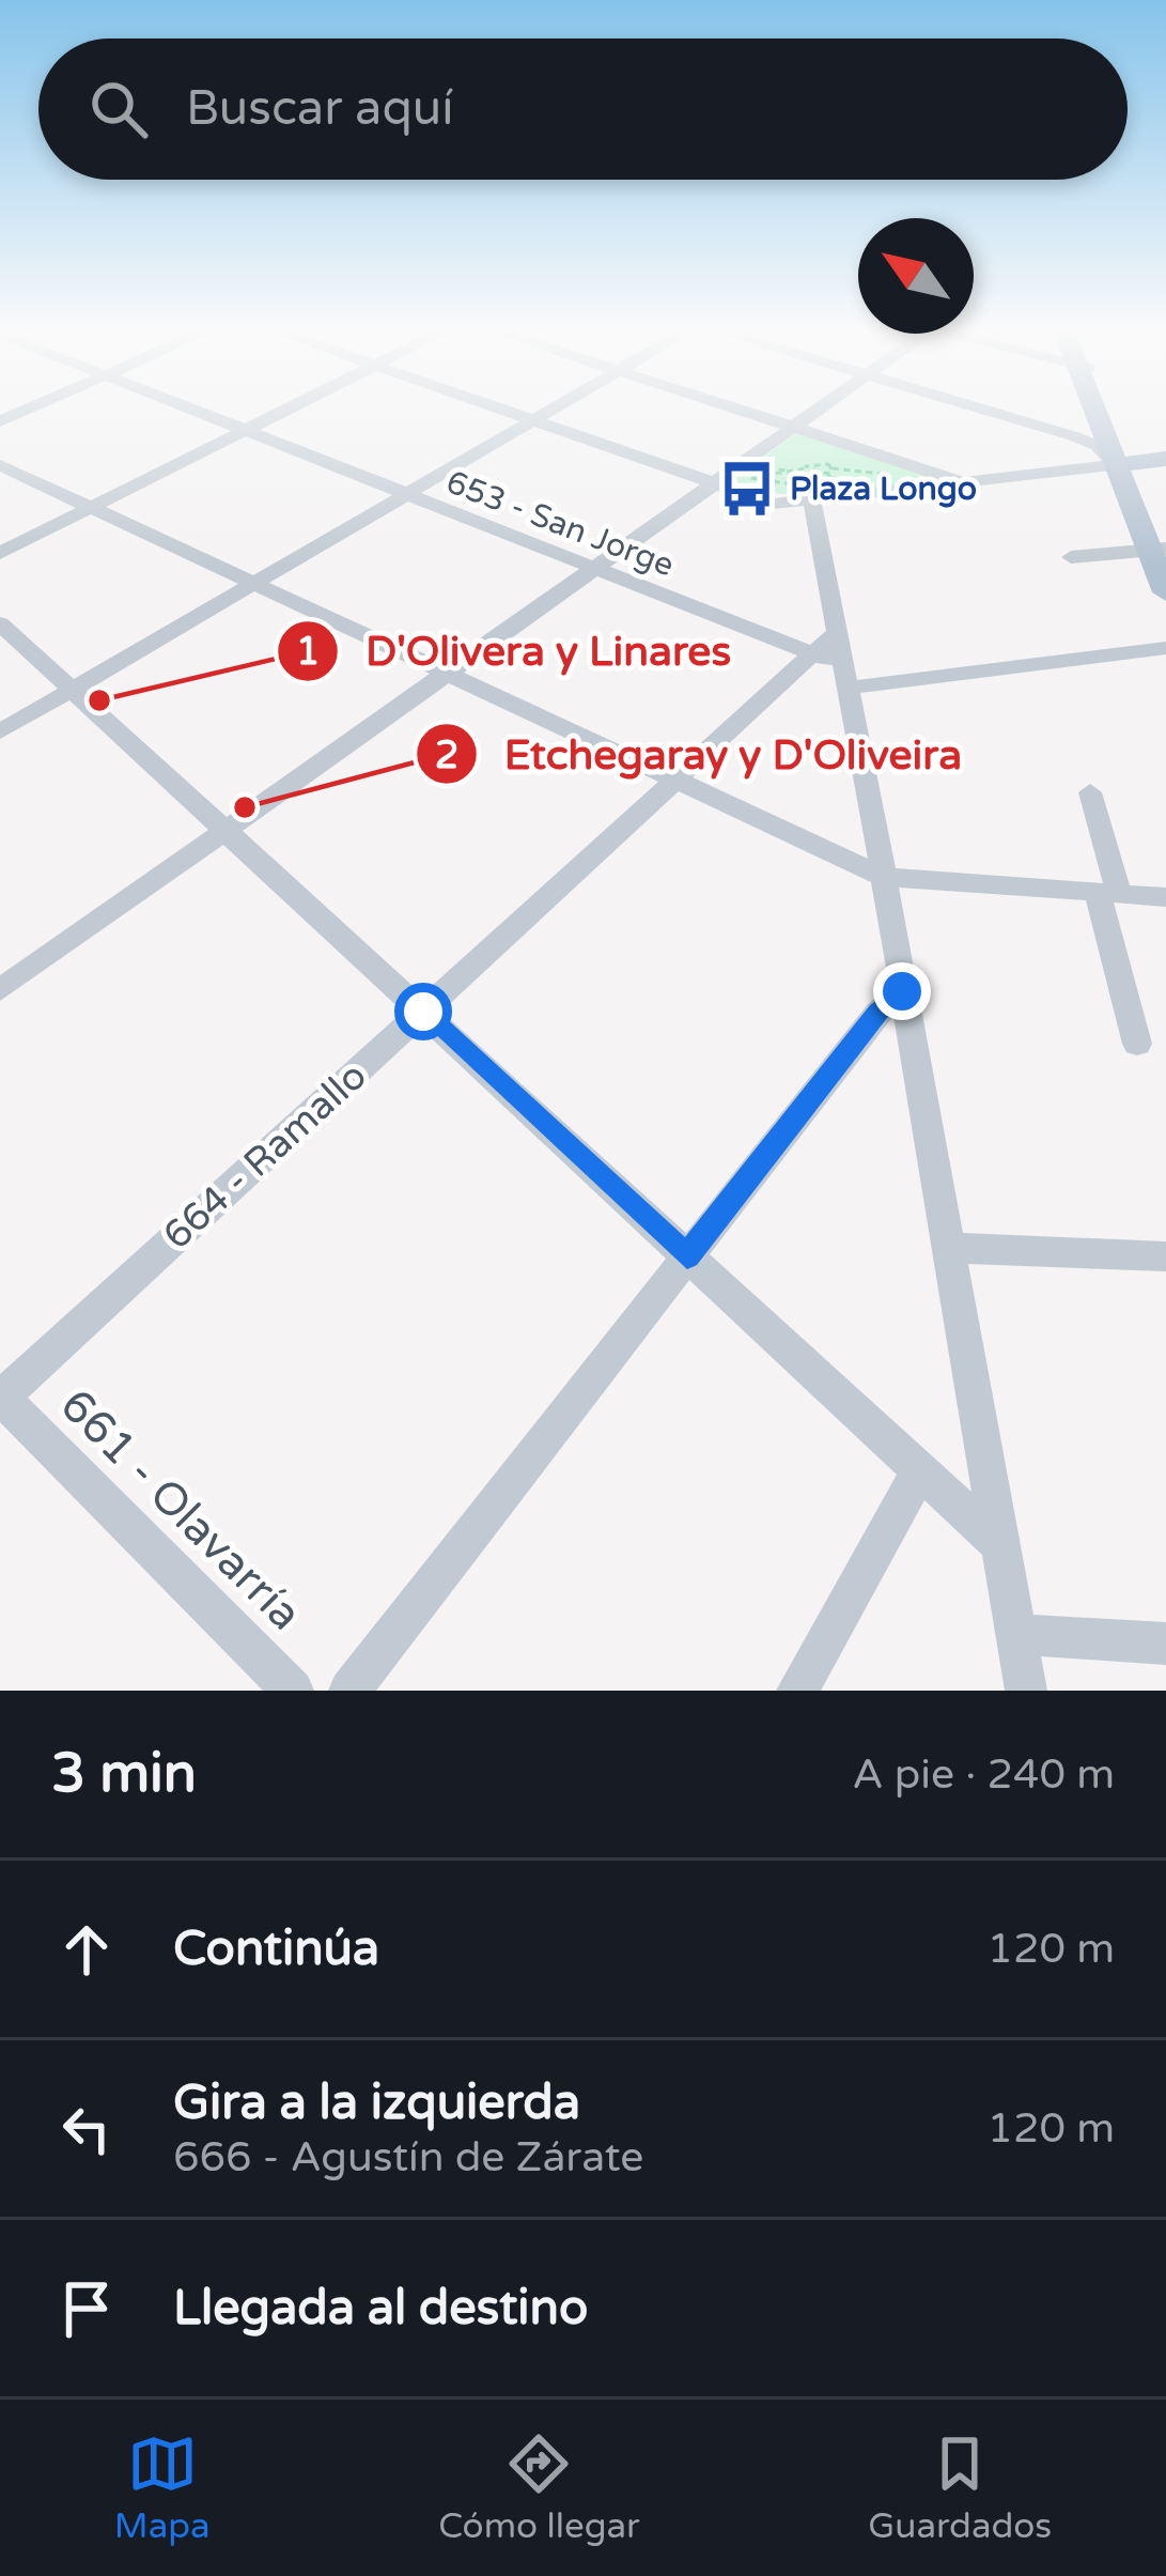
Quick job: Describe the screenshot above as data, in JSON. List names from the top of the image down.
{
  "streets": {
    "street": ["653 - San Jorge", "664 - Ramallo", "661 - Olavarría"]
  },
  "crossings": [
    ["653 - San Jorge", "664 - Ramallo"],
    ["664 - Ramallo", "661 - Olavarría"]
  ],
  "places": {
    "bus stop": ["Plaza Longo"],
    "other": ["D'Olivera y Linares", "Etchegaray y D'Oliveira"]
  },
  "north": "top left",
  "page": {
    "search": "Buscar aquí",
    "heading": ["3 min", "A pie · 240 m"],
    "list": [
      ["Continúa", "120 m"],
      ["Gira a la izquierda", "666 - Agustín de Zárate", "120 m"],
      "Llegada al destino"
    ],
    "nav": ["Mapa", "Cómo llegar", "Guardados"]
  }
}
